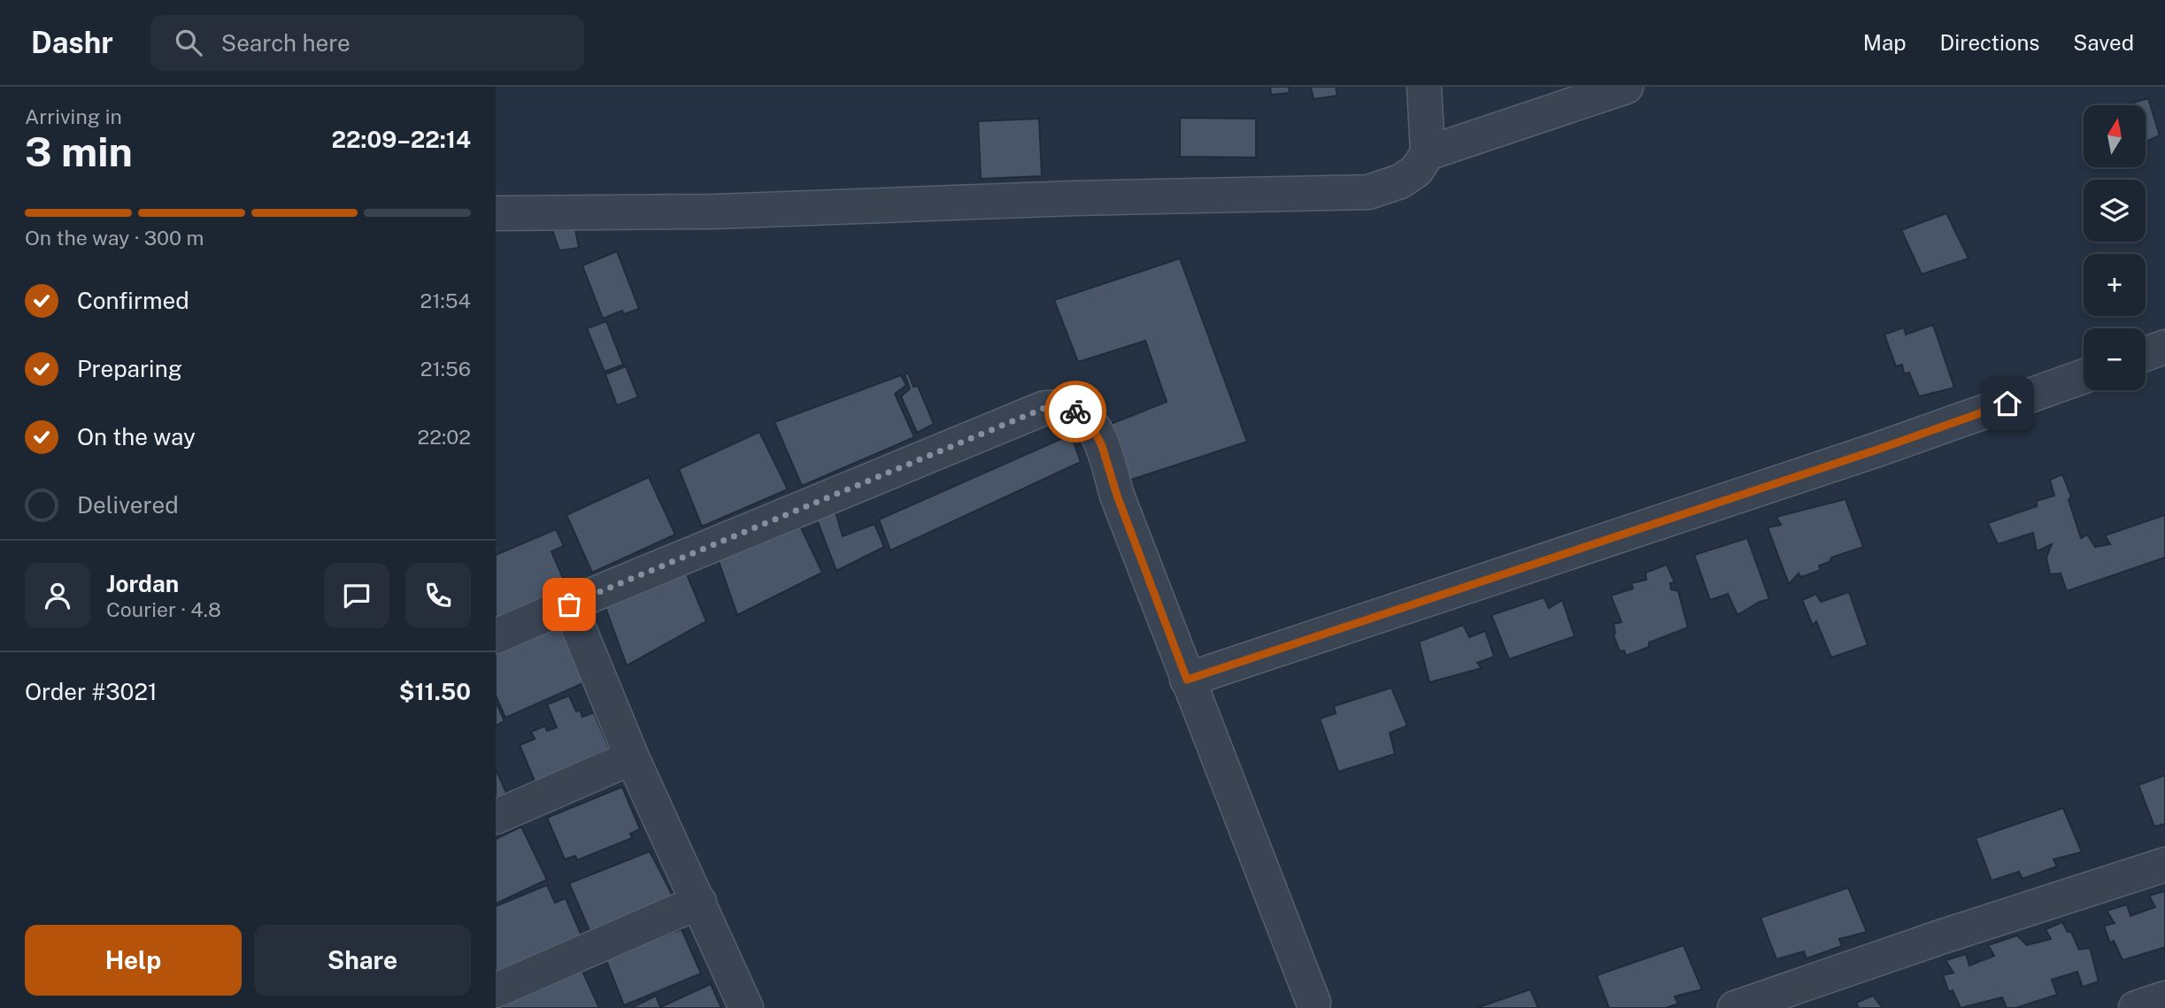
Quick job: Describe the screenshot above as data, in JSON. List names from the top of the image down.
{
  "north": "top",
  "page": {
    "header": "Dashr",
    "search": "Search here",
    "nav": ["Map", "Directions", "Saved"],
    "heading": ["3 min", "Arriving in", "22:09–22:14"],
    "panel": [
      "Jordan",
      "Courier · 4.8",
      "Order #3021",
      "$11.50"
    ],
    "map_buttons": ["+", "−"],
    "bar": "On the way · 300 m",
    "list": [
      ["Confirmed", "21:54"],
      ["Preparing", "21:56"],
      ["On the way", "22:02"],
      "Delivered"
    ],
    "buttons": ["Help", "Share"]
  }
}
